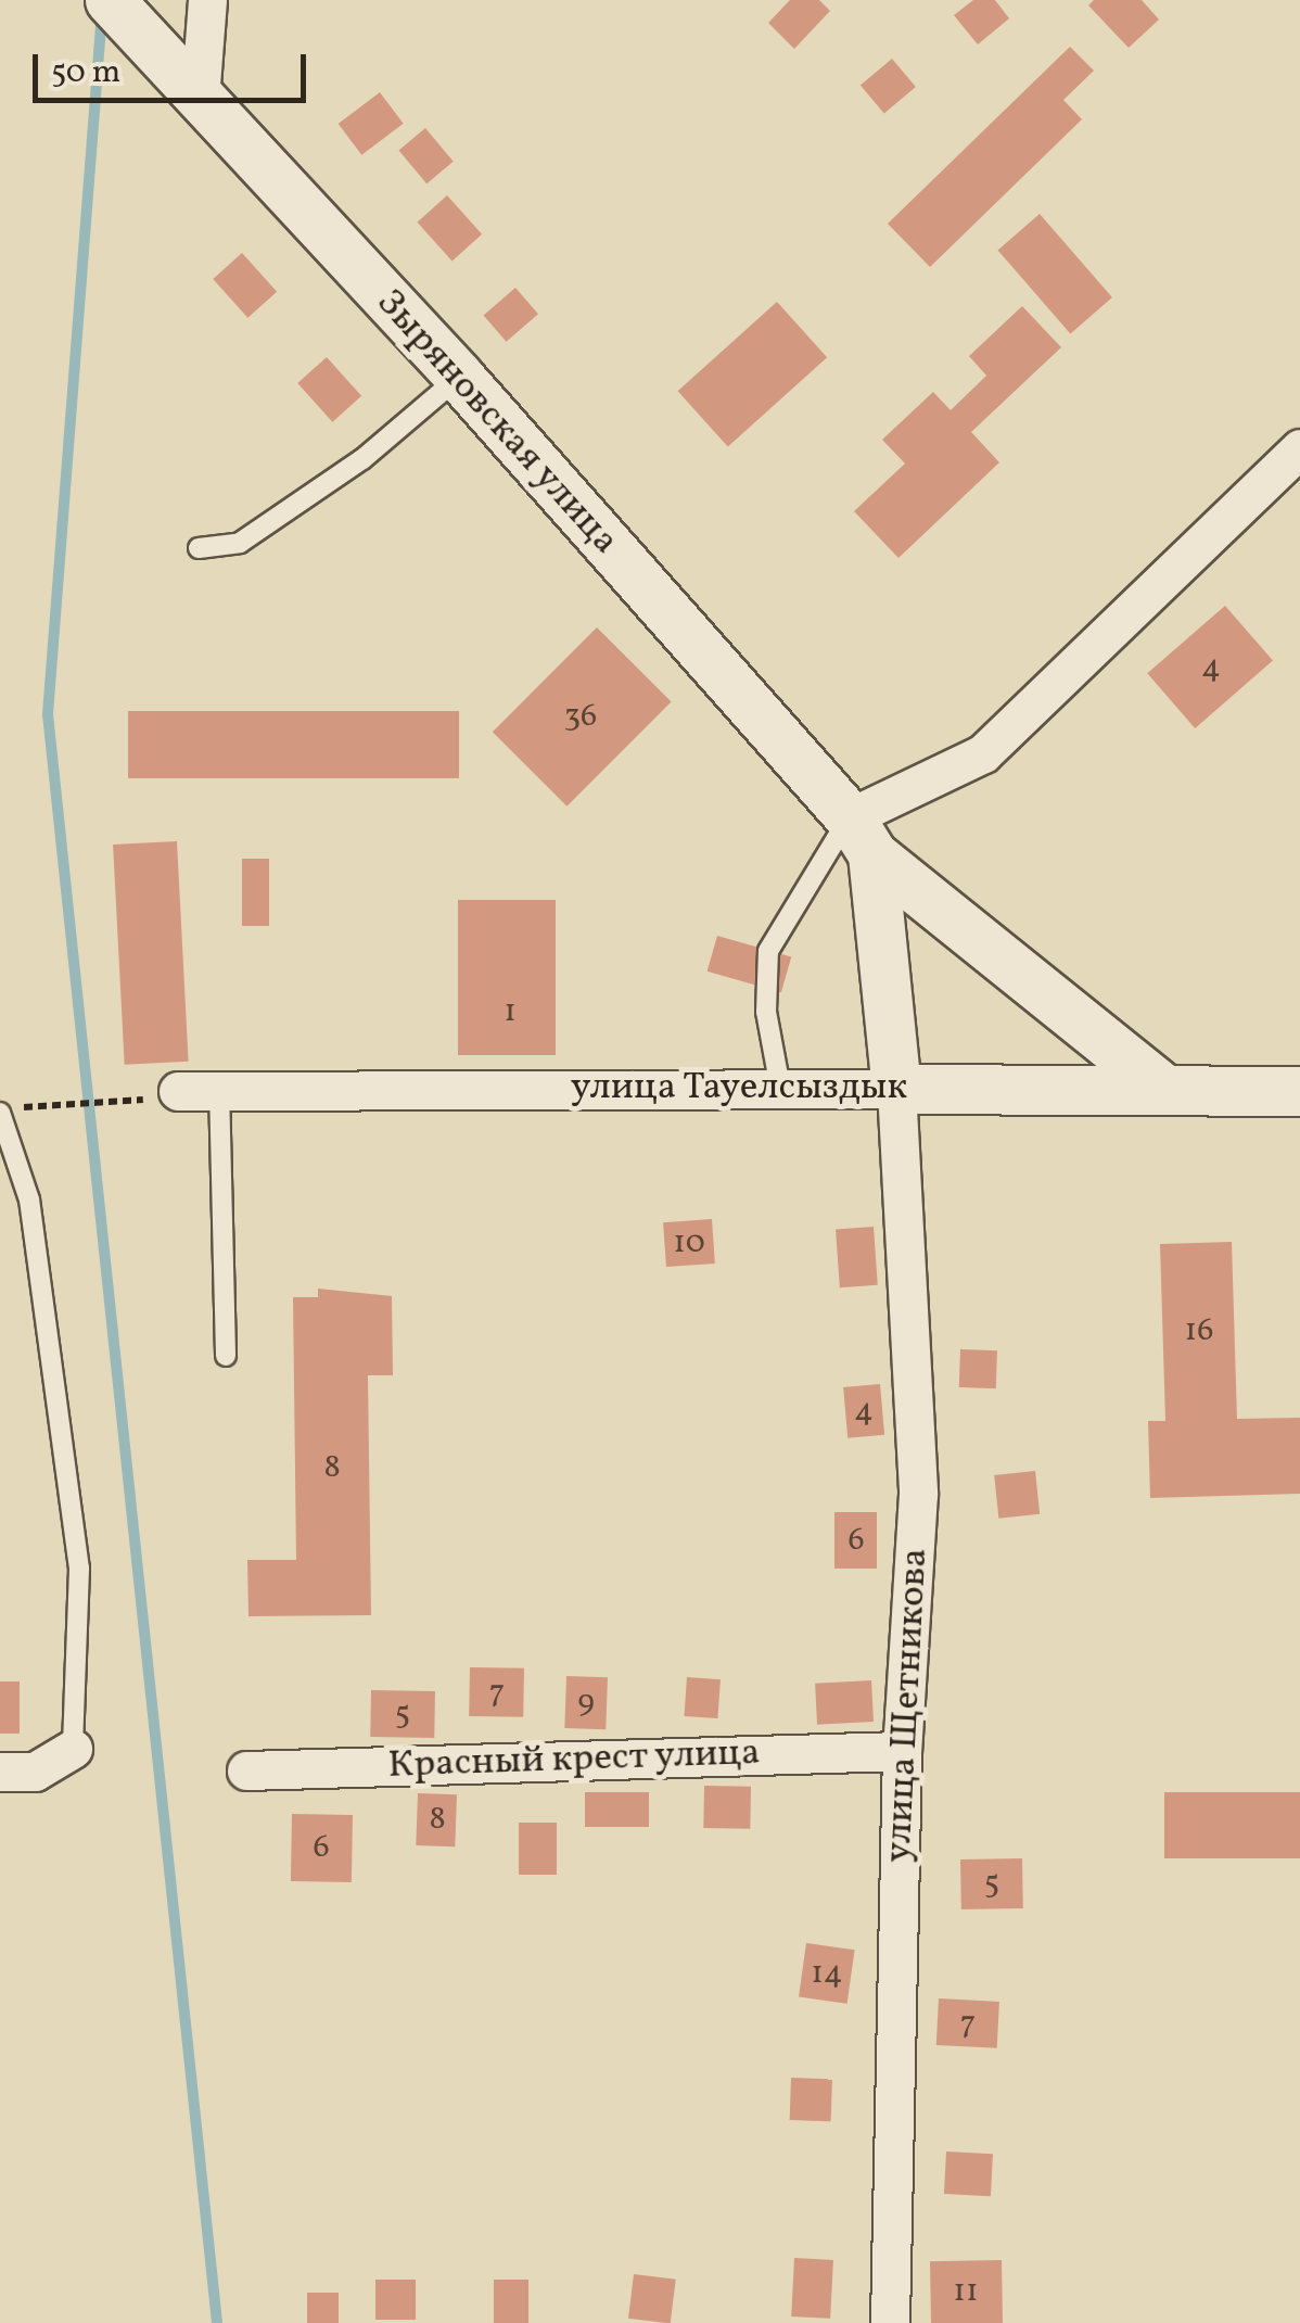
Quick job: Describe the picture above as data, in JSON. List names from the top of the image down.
{
  "streets": {
    "street": [
      "Зыряновская улица",
      "улица Тауелсыздык",
      "улица Щетникова",
      "Красный крест улица"
    ]
  },
  "crossings": [
    ["Зыряновская улица", "улица Тауелсыздык"],
    ["улица Тауелсыздык", "улица Щетникова"],
    ["улица Щетникова", "Красный крест улица"]
  ],
  "house_numbers": [
    "4",
    "36",
    "1",
    "10",
    "16",
    "4",
    "8",
    "6",
    "7",
    "9",
    "5",
    "8",
    "6",
    "5",
    "14",
    "7",
    "11"
  ],
  "scale_bar": "50 m"
}
